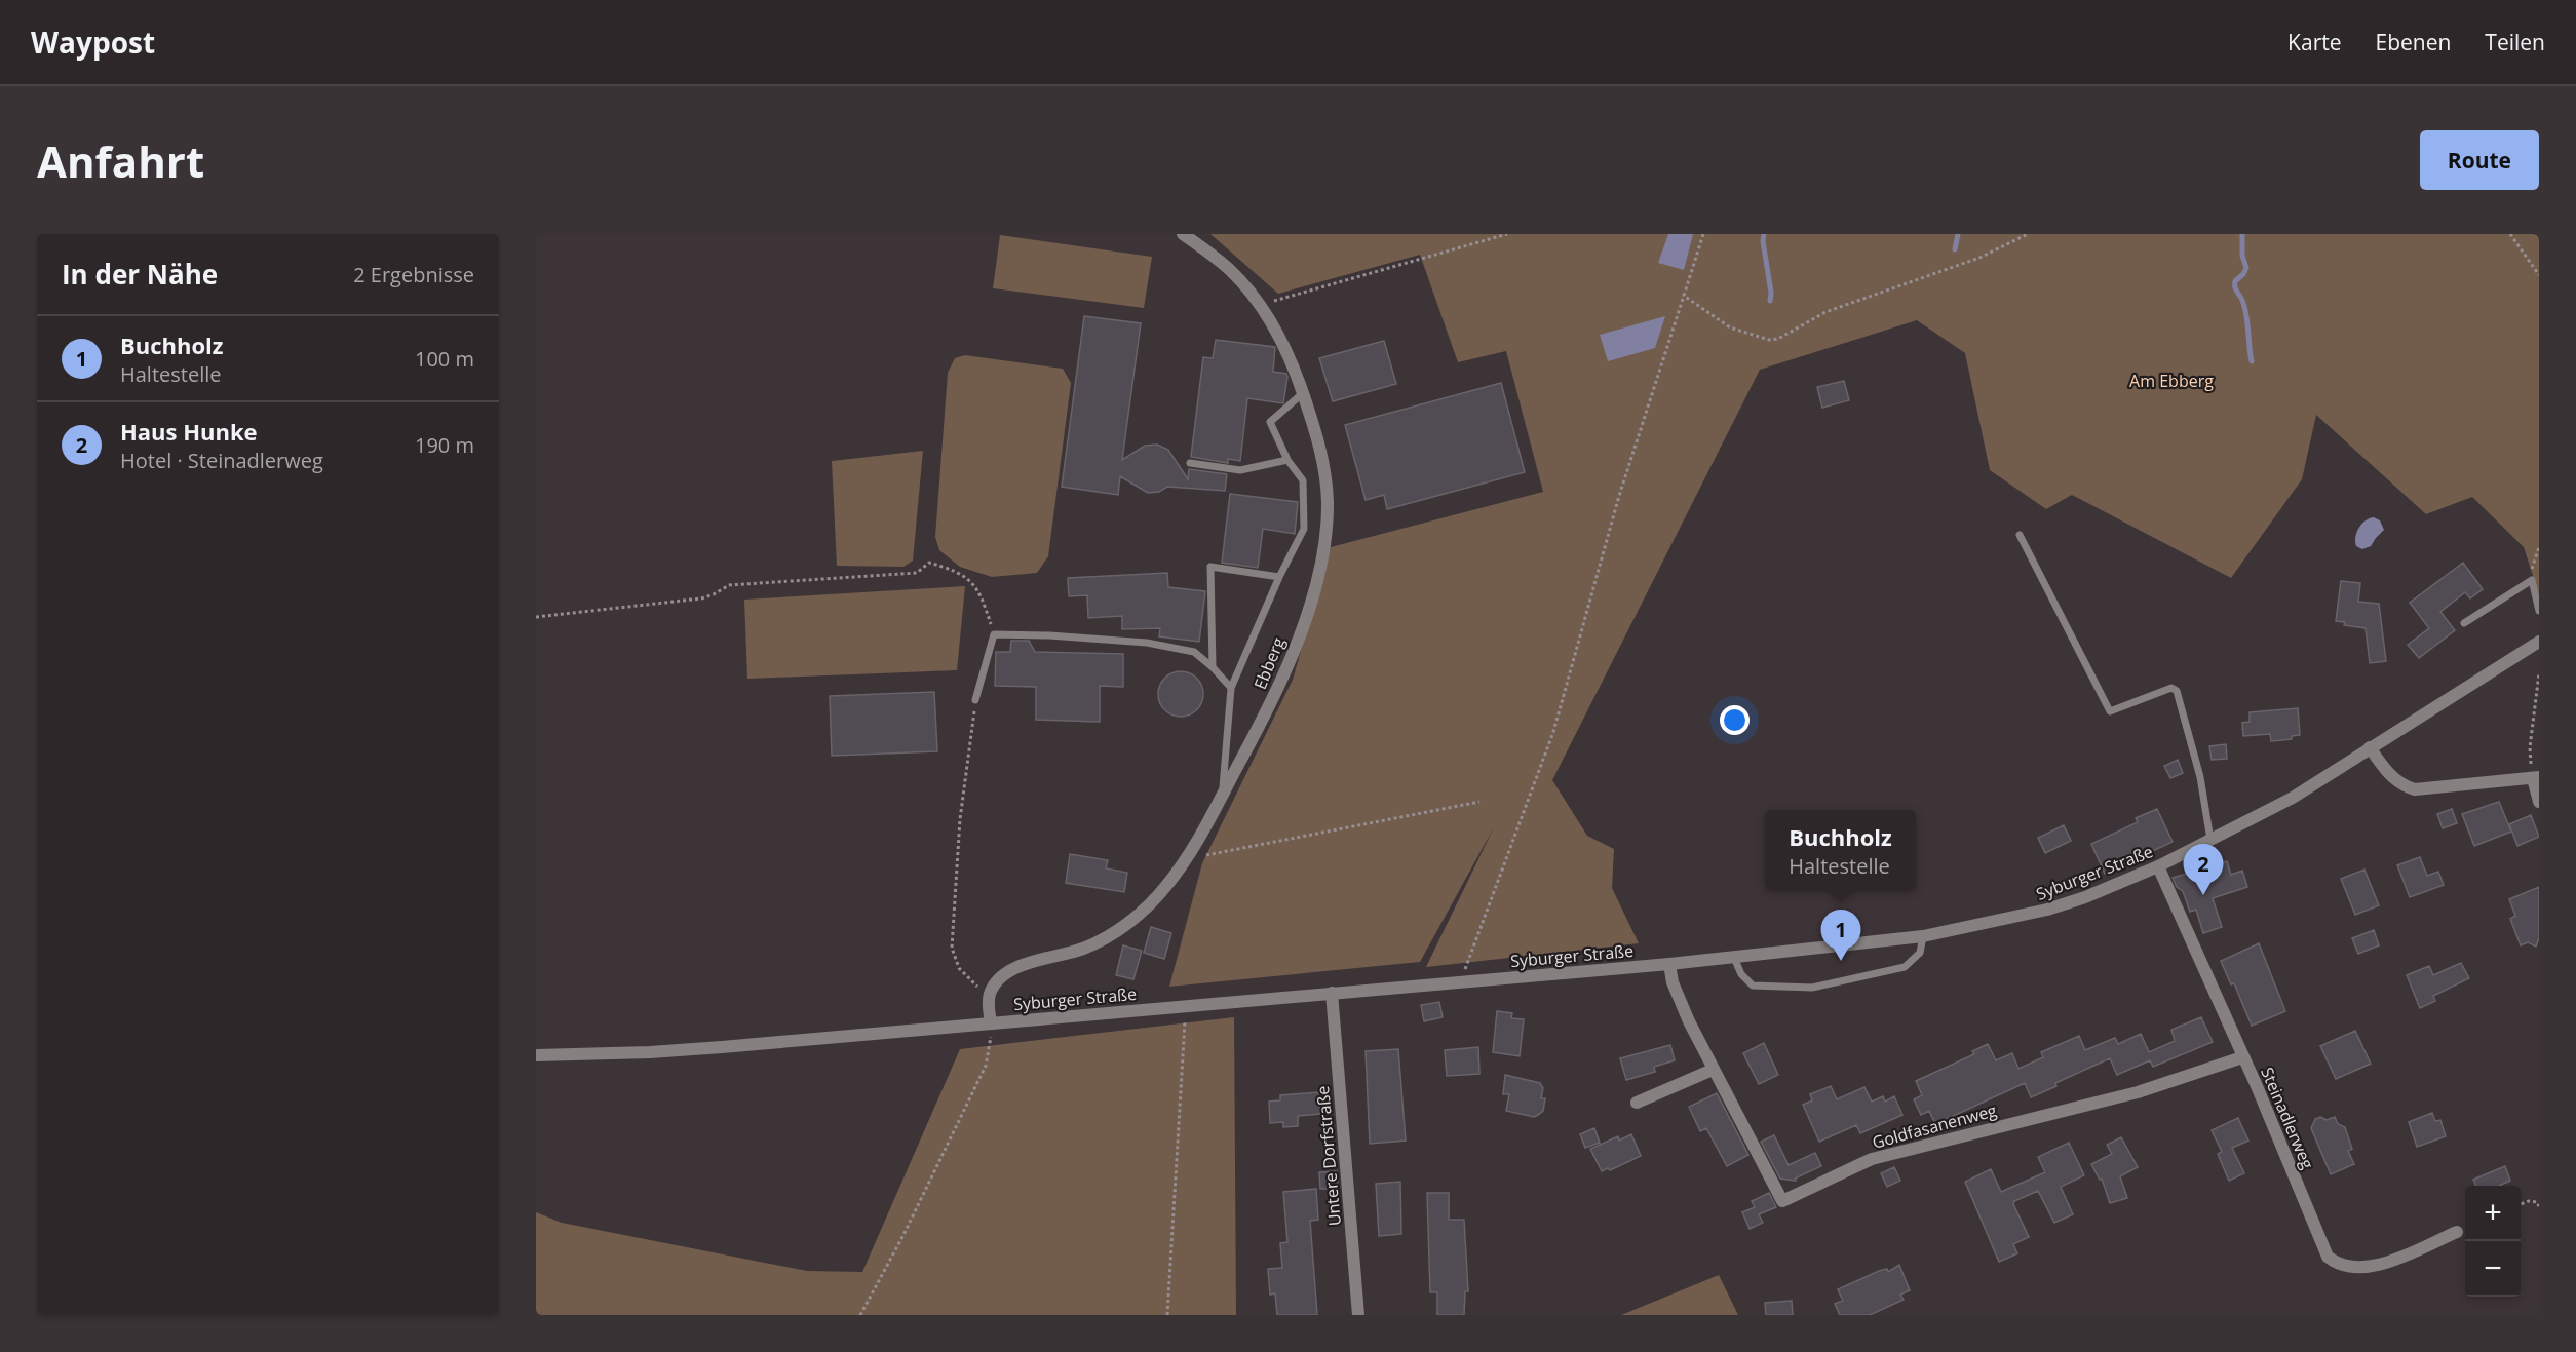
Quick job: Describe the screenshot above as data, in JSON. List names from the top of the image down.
{
  "streets": {
    "street": [
      "Ebberg",
      "Syburger Straße",
      "Steinadlerweg",
      "Goldfasanenweg",
      "Untere Dorfstraße"
    ]
  },
  "crossings": [
    ["Syburger Straße", "Steinadlerweg"],
    ["Syburger Straße", "Goldfasanenweg"],
    ["Syburger Straße", "Untere Dorfstraße"],
    ["Steinadlerweg", "Goldfasanenweg"]
  ],
  "parks": ["Am Ebberg"],
  "page": {
    "header": "Waypost",
    "nav": ["Karte", "Ebenen", "Teilen"],
    "buttons": "Route",
    "title": "Anfahrt",
    "heading": ["In der Nähe", "2 Ergebnisse"],
    "list": [
      {
        "mark": "1",
        "name": "Buchholz",
        "note": "Haltestelle",
        "value": "100 m"
      },
      {
        "mark": "2",
        "name": "Haus Hunke",
        "note": "Hotel · Steinadlerweg",
        "value": "190 m"
      }
    ],
    "popup": ["Buchholz", "Haltestelle"],
    "pins": ["2", "1"],
    "map_buttons": ["+", "−"]
  }
}
